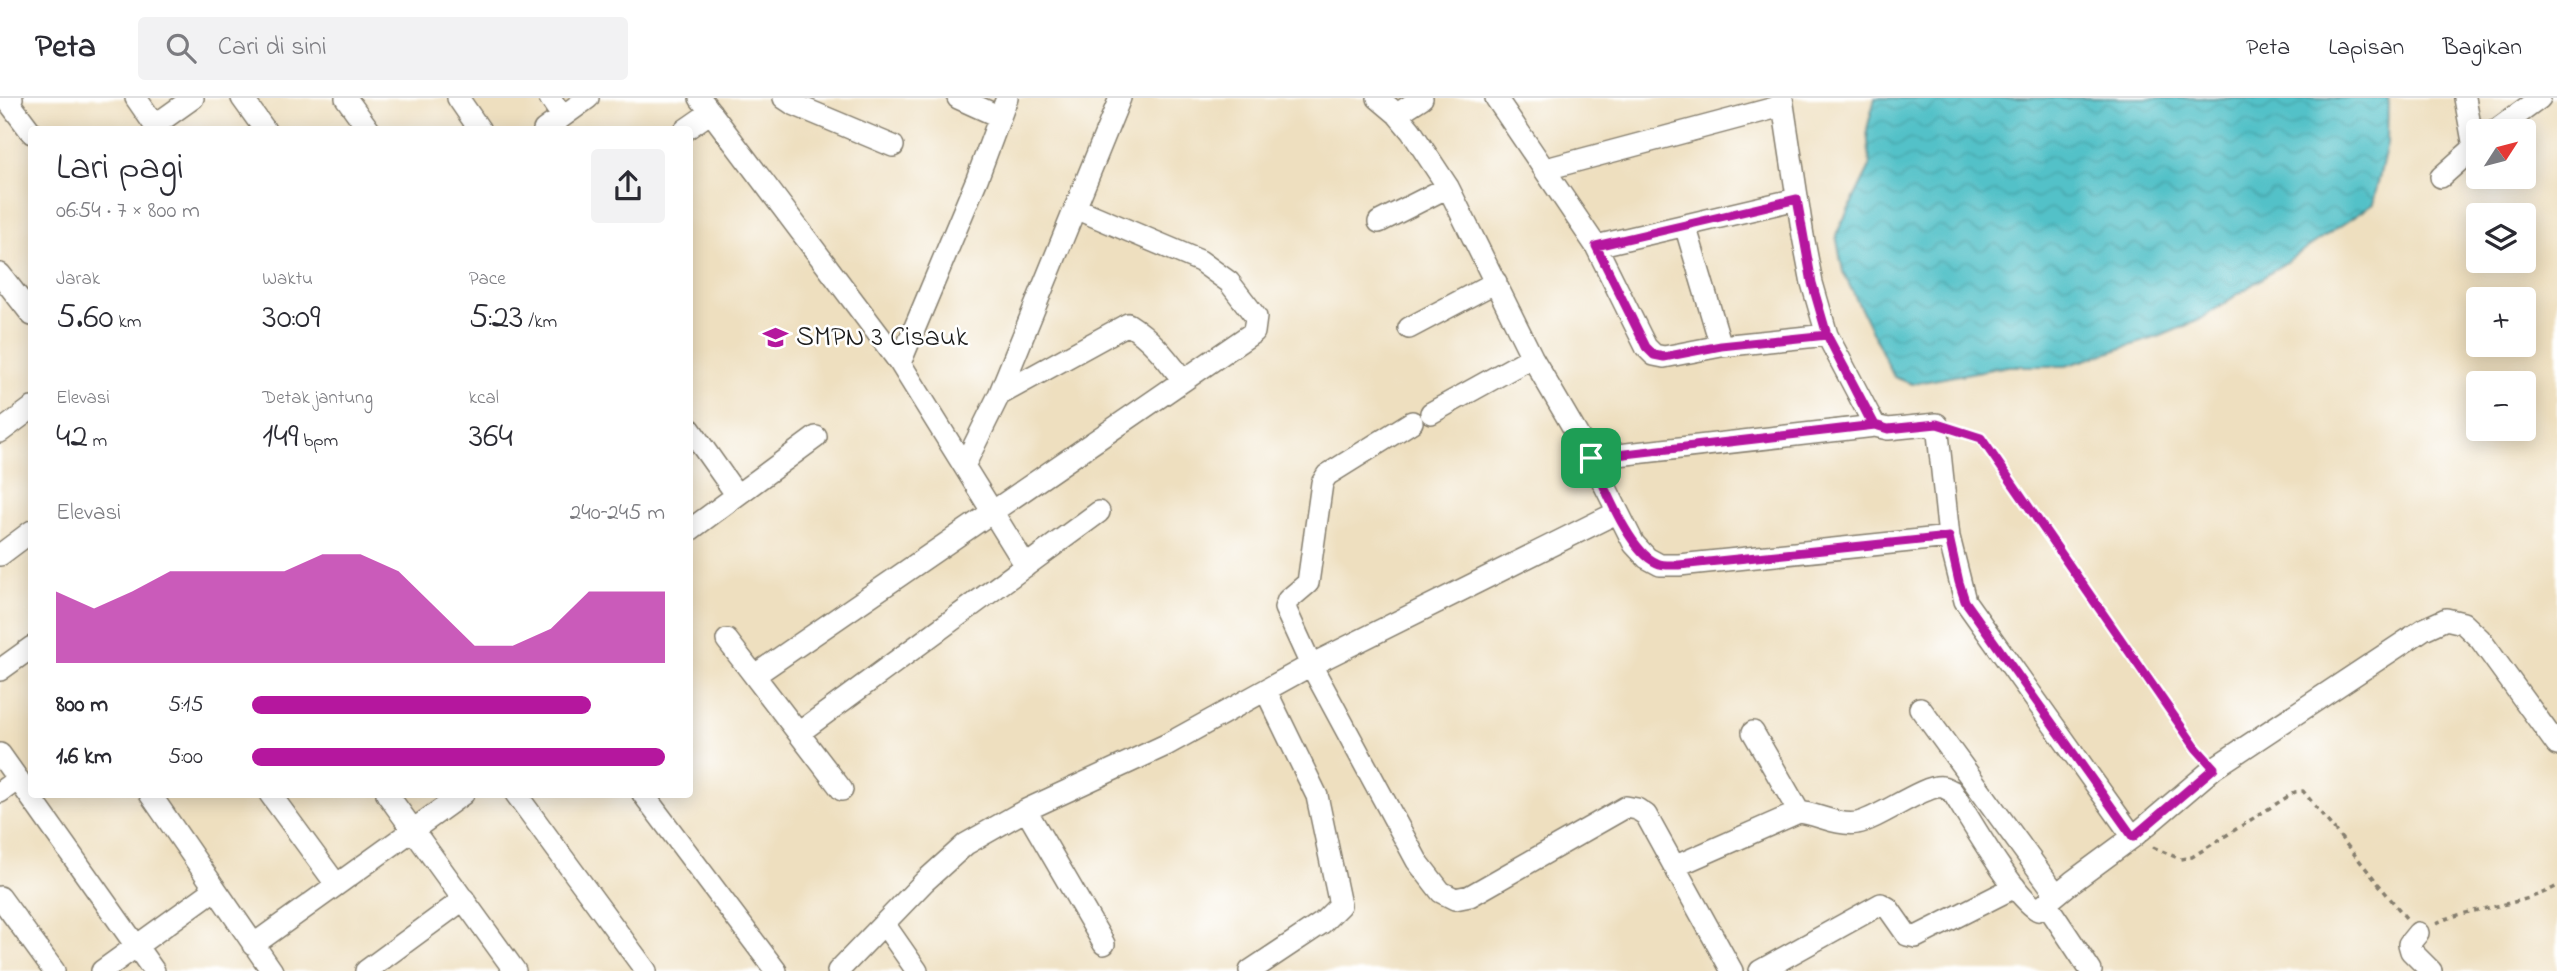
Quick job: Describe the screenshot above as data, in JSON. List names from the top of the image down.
{
  "places": {
    "school or university": ["SMPN 3 Cisauk"]
  },
  "north": "top right",
  "page": {
    "header": "Peta",
    "search": "Cari di sini",
    "nav": ["Peta", "Lapisan", "Bagikan"],
    "map_buttons": ["+", "−"],
    "heading": ["Lari pagi", "06:54 · 7 × 800 m"],
    "stats": [
      ["Jarak", "5.60 km"],
      ["Waktu", "30:09"],
      ["Pace", "5:23 /km"],
      ["Elevasi", "42 m"],
      ["Detak jantung", "149 bpm"],
      ["kcal", "364"]
    ],
    "chart": ["Elevasi", "240–245 m"],
    "list": [
      {
        "name": "800 m",
        "note": "5:15"
      },
      {
        "name": "1.6 km",
        "note": "5:00"
      }
    ]
  }
}
